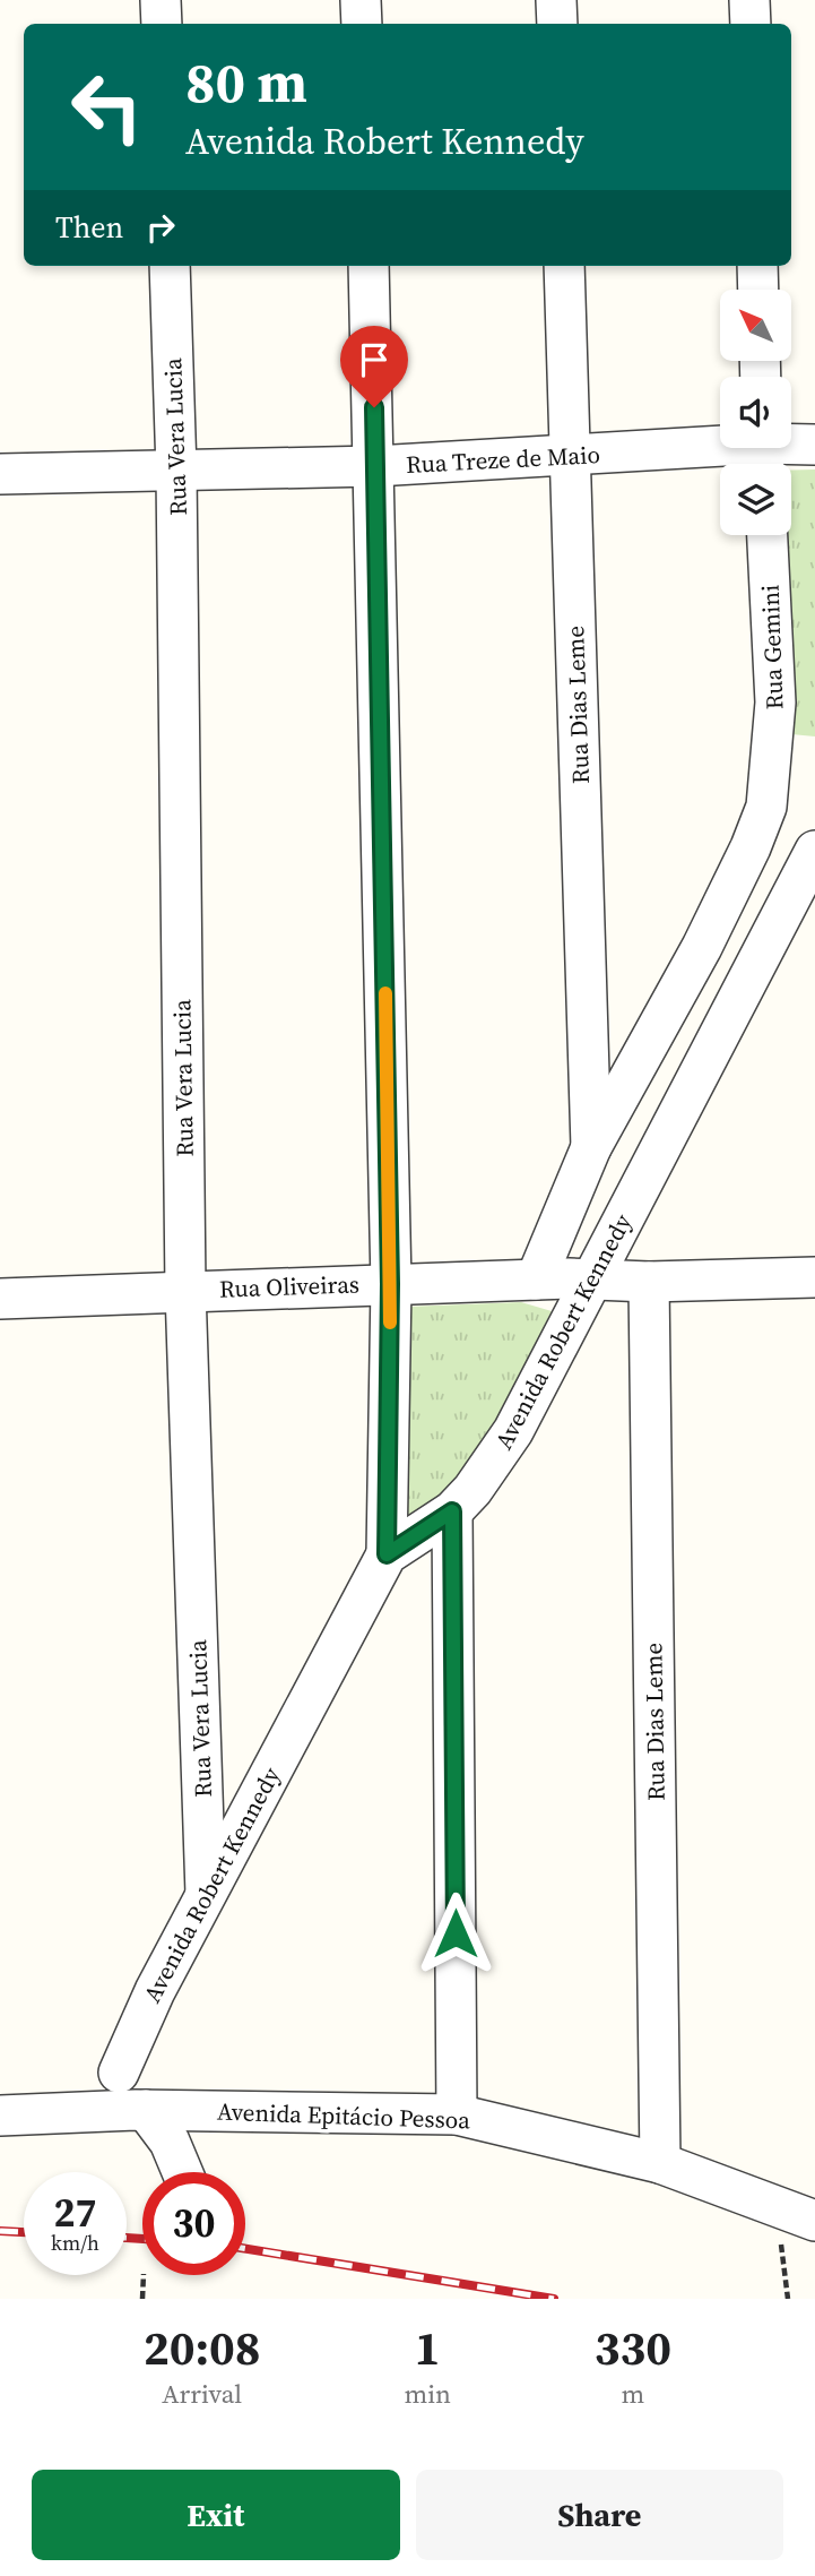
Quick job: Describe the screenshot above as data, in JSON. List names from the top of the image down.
{
  "streets": {
    "street": [
      "Rua Vera Lucia",
      "Rua Treze de Maio",
      "Rua Gemini",
      "Rua Dias Leme",
      "Rua Oliveiras",
      "Avenida Robert Kennedy",
      "Avenida Epitácio Pessoa"
    ]
  },
  "crossings": [
    ["Rua Vera Lucia", "Rua Treze de Maio"],
    ["Rua Vera Lucia", "Rua Oliveiras"],
    ["Rua Vera Lucia", "Avenida Robert Kennedy"],
    ["Rua Treze de Maio", "Rua Dias Leme"],
    ["Rua Gemini", "Avenida Robert Kennedy"],
    ["Rua Dias Leme", "Rua Oliveiras"],
    ["Rua Dias Leme", "Avenida Robert Kennedy"],
    ["Rua Dias Leme", "Avenida Epitácio Pessoa"],
    ["Rua Oliveiras", "Avenida Robert Kennedy"]
  ],
  "north": "top left",
  "page": {
    "turn": ["80 m", "Avenida Robert Kennedy"],
    "then": "Then",
    "speed": "27 km/h",
    "limit": "30",
    "eta": [
      "20:08",
      "Arrival",
      "1",
      "min",
      "330",
      "m"
    ],
    "buttons": ["Exit", "Share"]
  }
}
